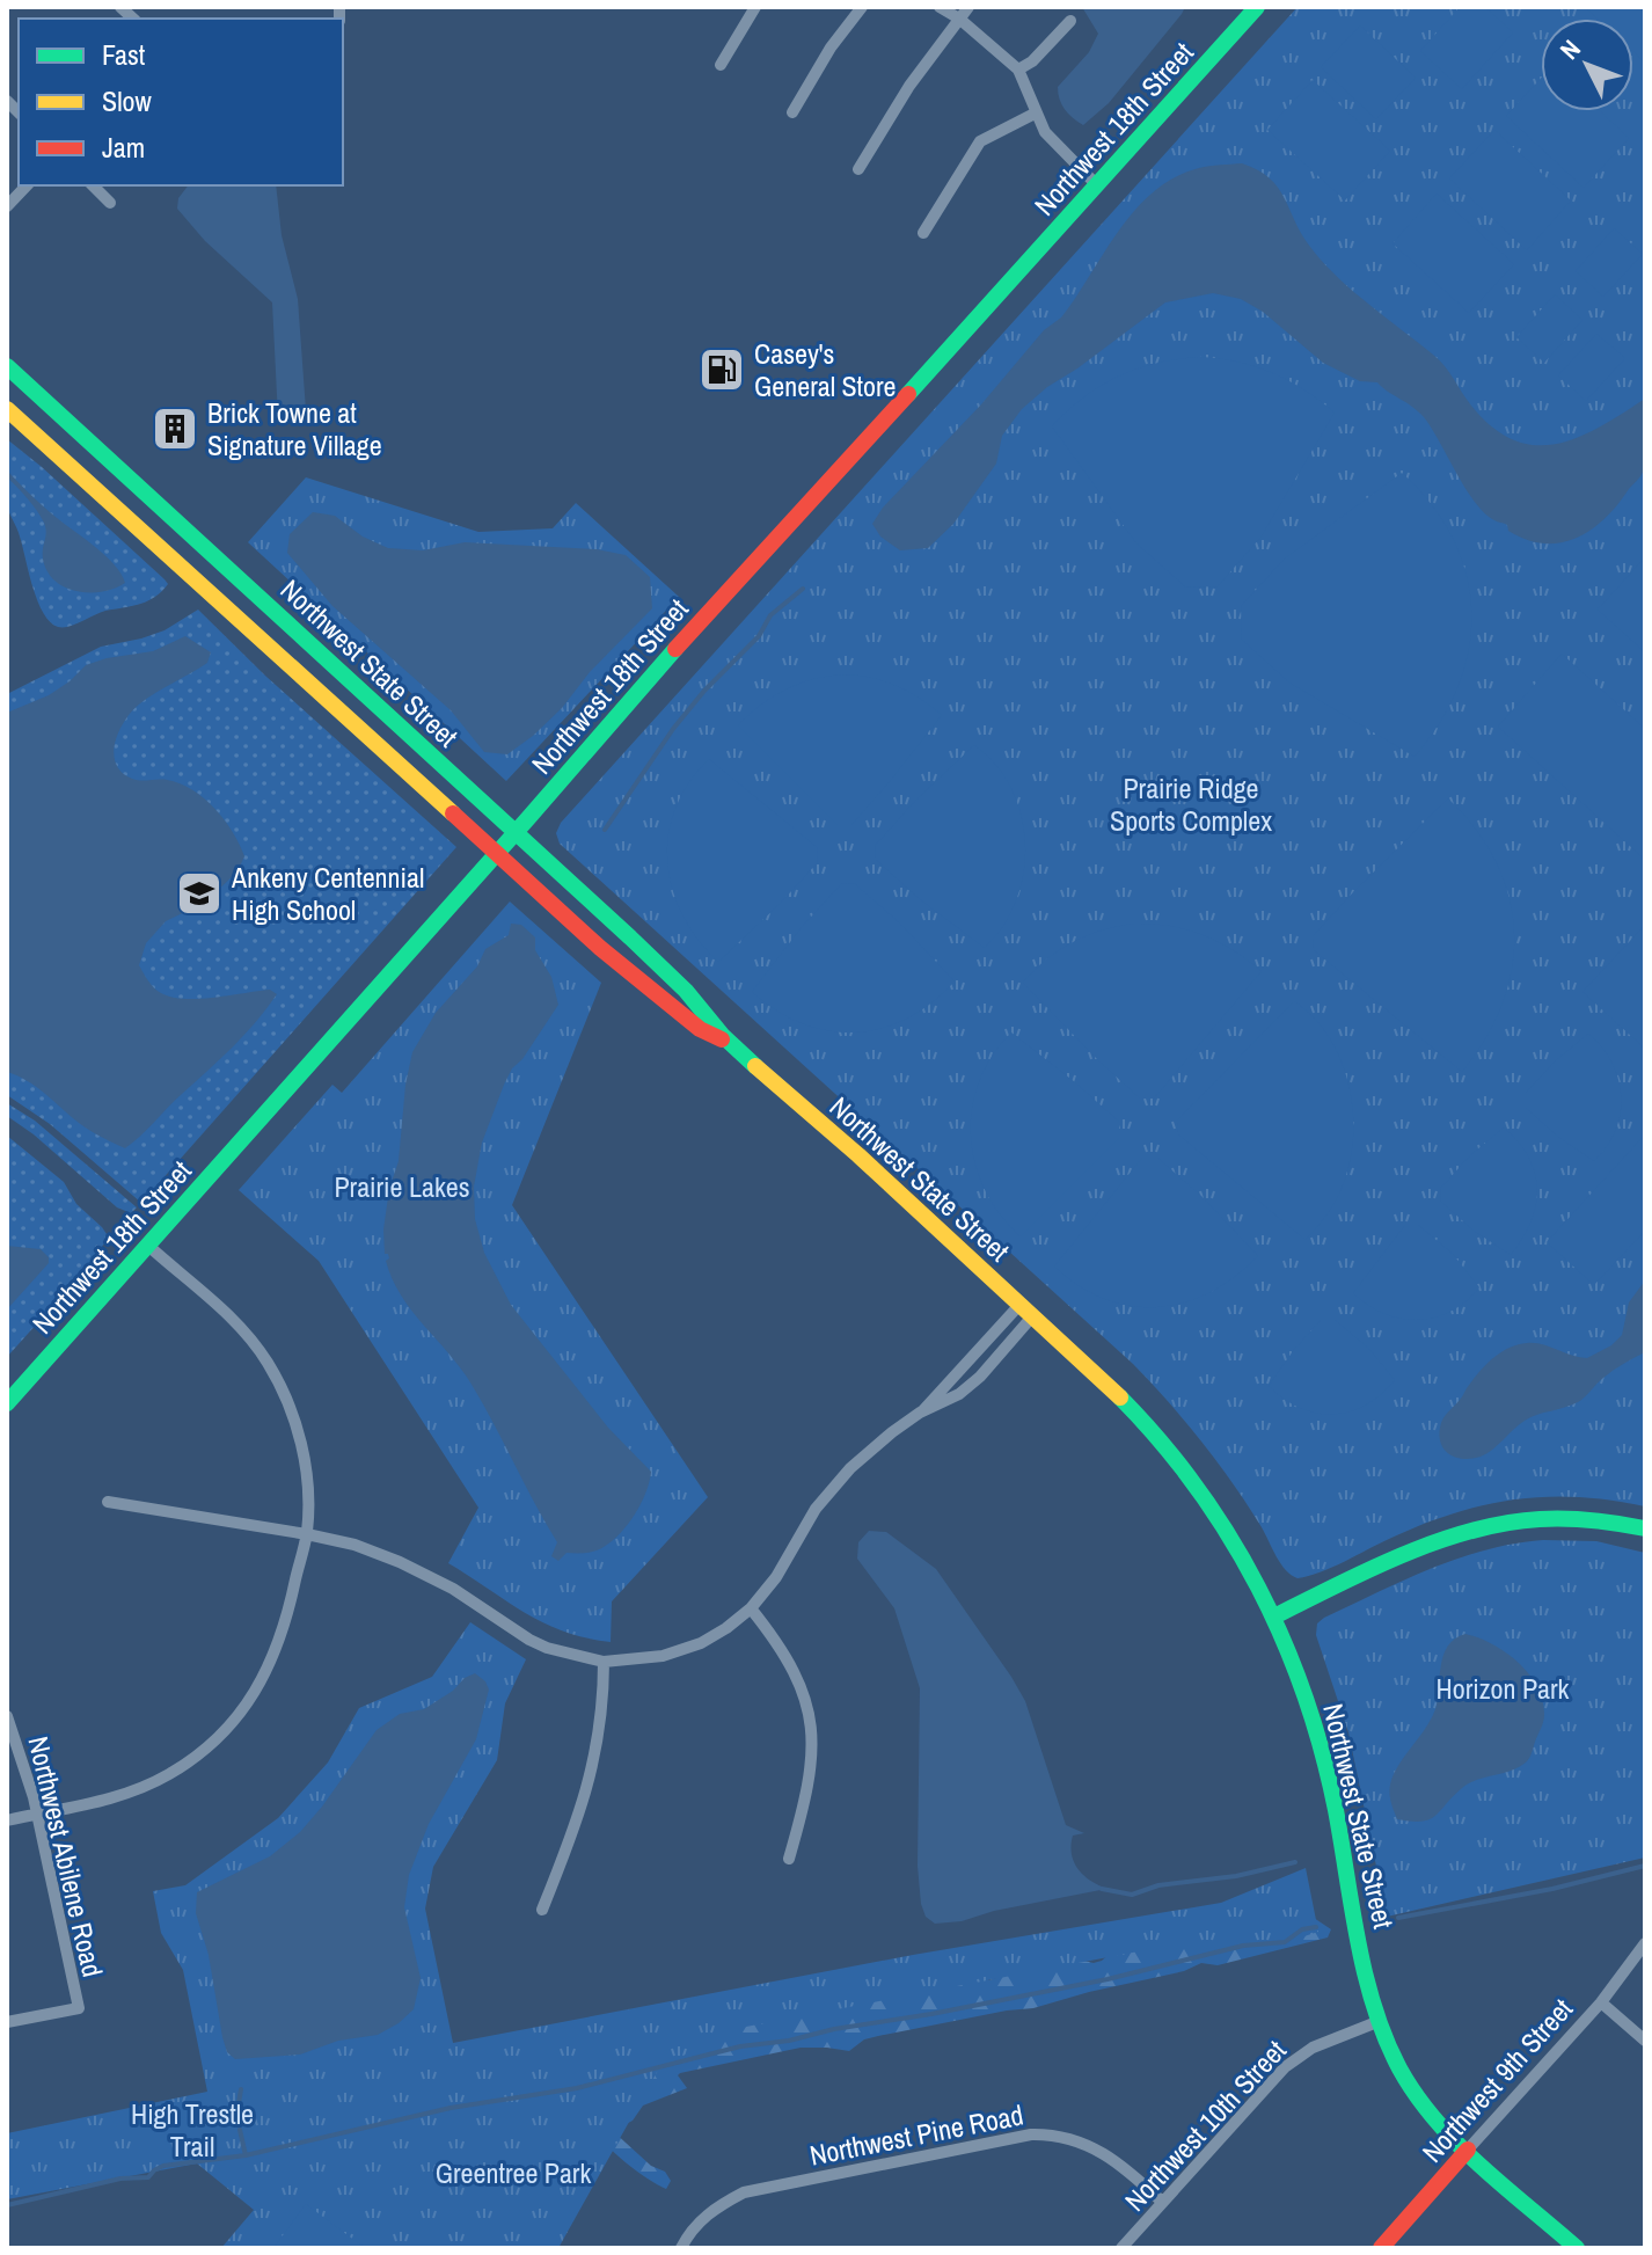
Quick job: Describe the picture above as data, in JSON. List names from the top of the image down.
{
  "streets": {
    "main road": ["Northwest 18th Street", "Northwest State Street", "Northwest 9th Street"],
    "street": ["Northwest Abilene Road", "Northwest 10th Street", "Northwest Pine Road"]
  },
  "crossings": [
    ["Northwest 18th Street", "Northwest State Street"],
    ["Northwest State Street", "Northwest 9th Street"],
    ["Northwest State Street", "Northwest 10th Street"],
    ["Northwest 10th Street", "Northwest Pine Road"]
  ],
  "parks": [
    "Prairie Ridge Sports Complex",
    "Prairie Lakes",
    "Horizon Park",
    "High Trestle Trail",
    "Greentree Park"
  ],
  "places": {
    "fuel station": ["Casey's General Store"],
    "building": ["Brick Towne at Signature Village"],
    "school or university": ["Ankeny Centennial High School"]
  },
  "legend": ["Fast", "Slow", "Jam"],
  "north": "top left"
}
